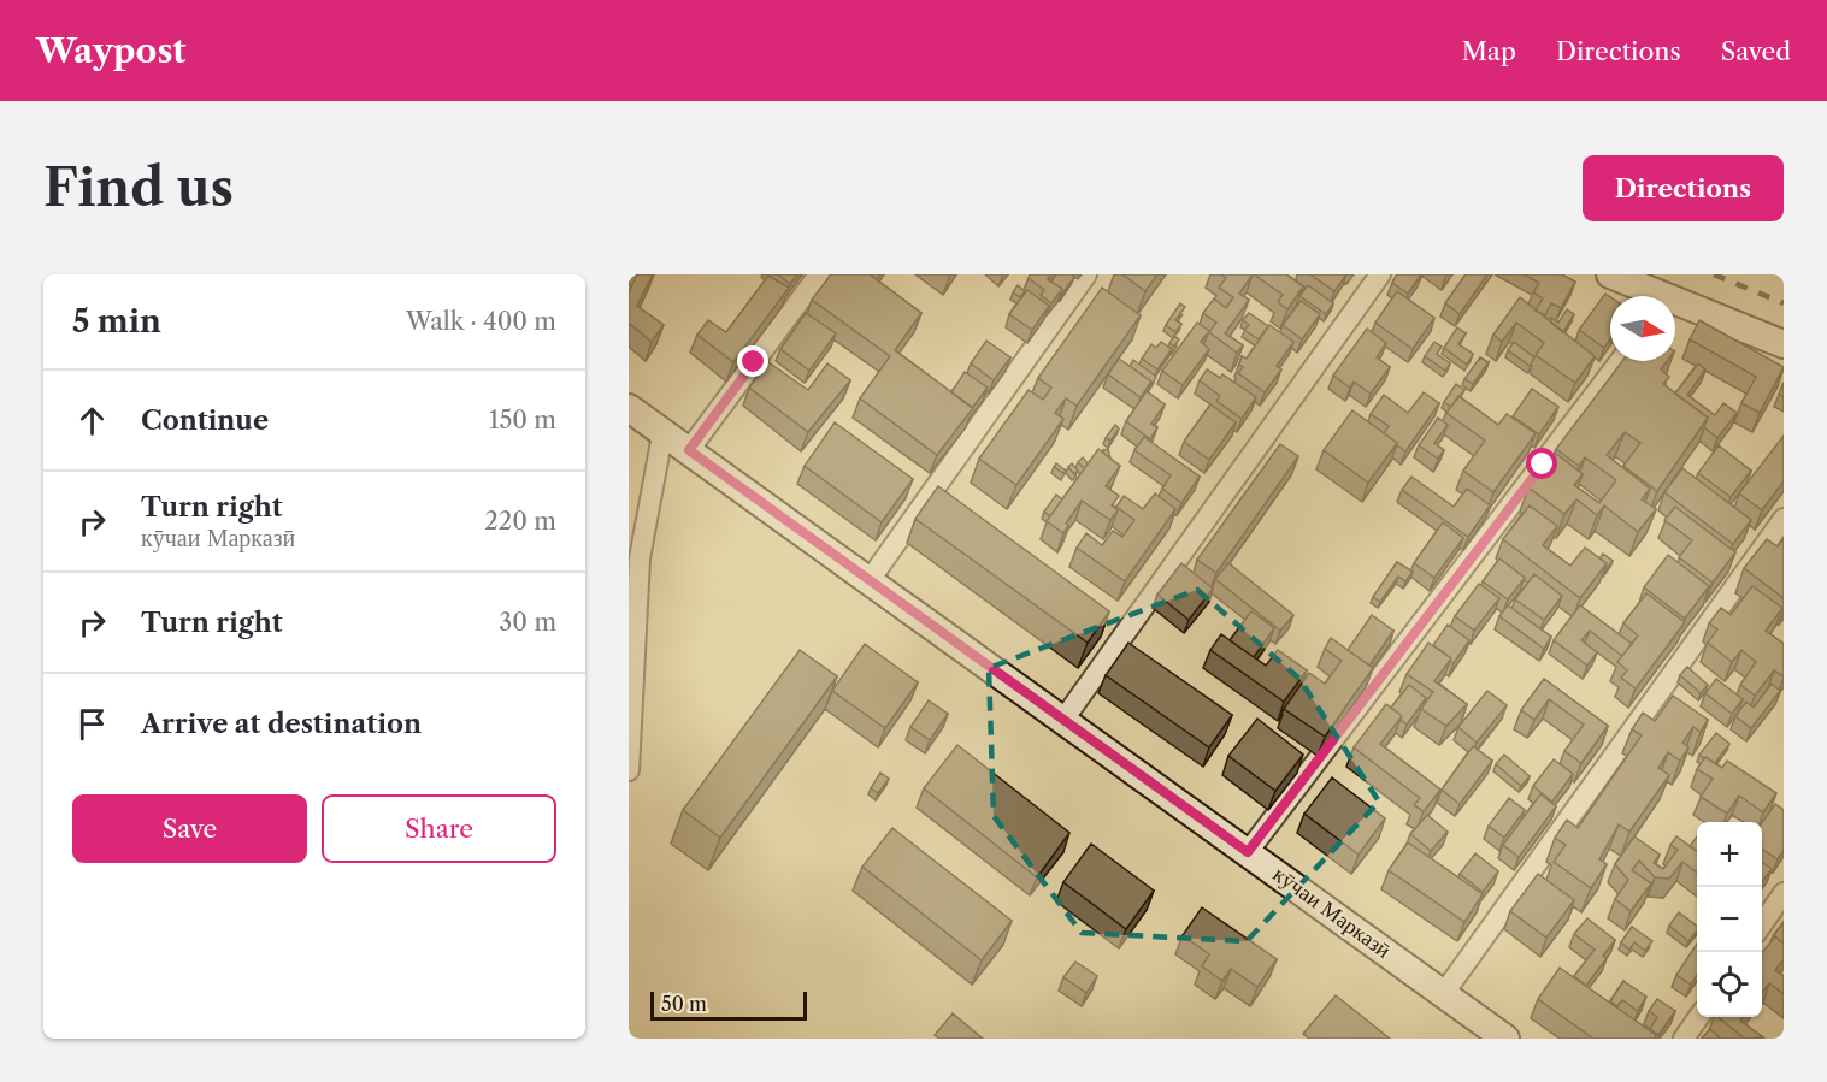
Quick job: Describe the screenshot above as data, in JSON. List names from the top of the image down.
{
  "streets": {
    "main road": ["кӯчаи Марказӣ"]
  },
  "scale_bar": "50 m",
  "north": "right",
  "page": {
    "header": "Waypost",
    "nav": ["Map", "Directions", "Saved"],
    "buttons": [
      "Directions",
      ["Save", "Share"]
    ],
    "title": "Find us",
    "heading": ["5 min", "Walk · 400 m"],
    "list": [
      ["Continue", "150 m"],
      ["Turn right", "кӯчаи Марказӣ", "220 m"],
      ["Turn right", "30 m"],
      "Arrive at destination"
    ],
    "map_buttons": ["+", "−"],
    "scale": "50 m"
  }
}
